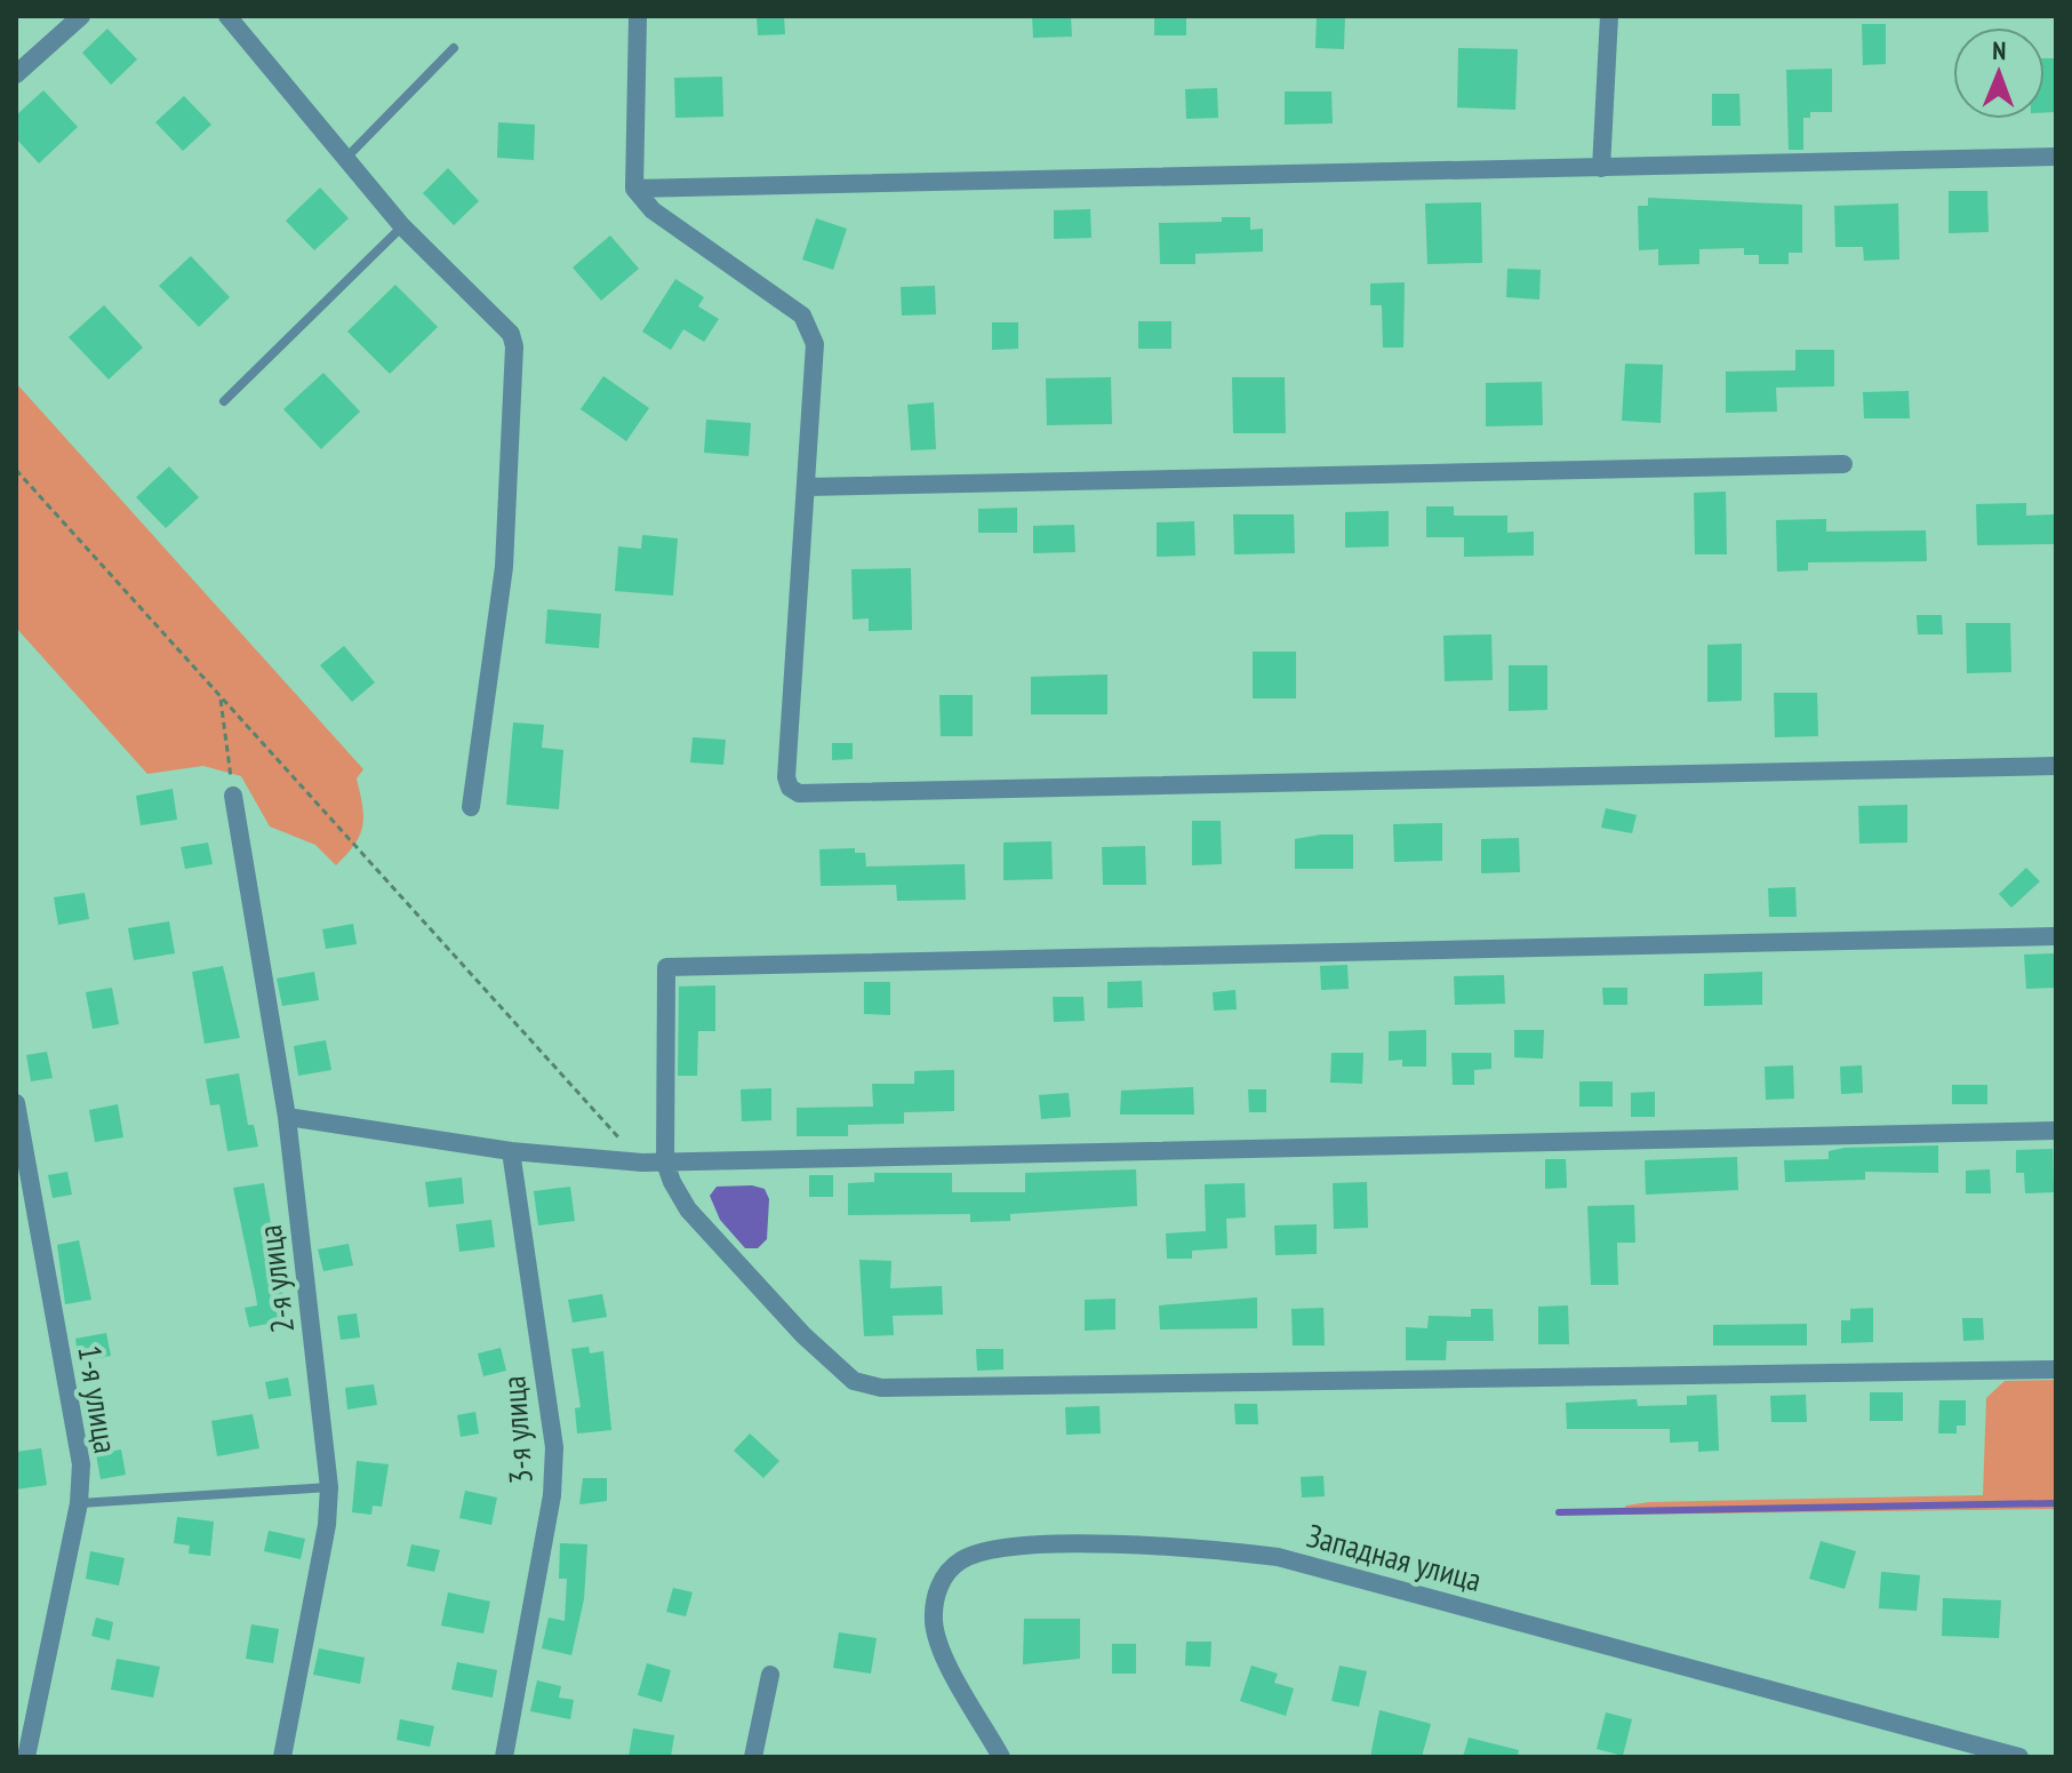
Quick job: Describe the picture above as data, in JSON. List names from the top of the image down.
{
  "streets": {
    "street": [
      "2-я улица",
      "1-я улица",
      "3-я улица",
      "Западная улица"
    ]
  },
  "north": "top"
}
